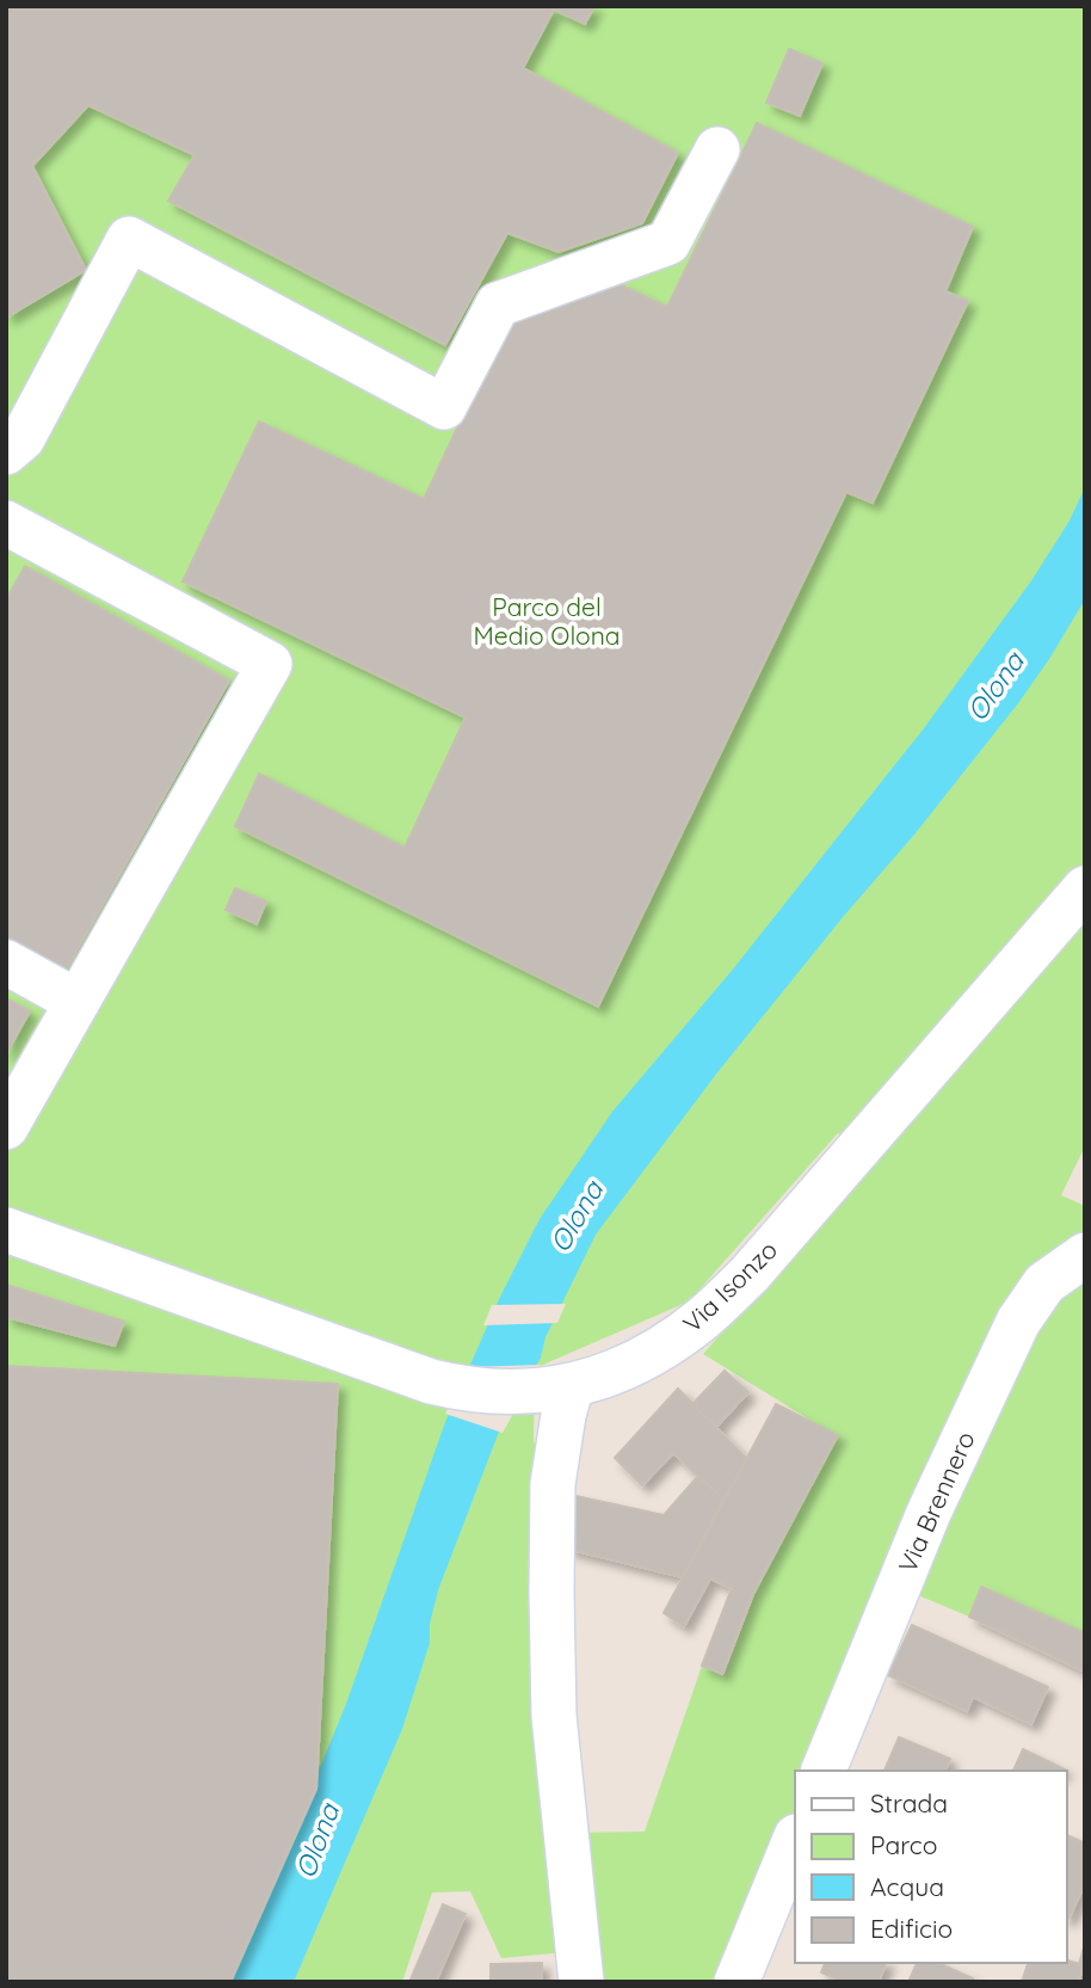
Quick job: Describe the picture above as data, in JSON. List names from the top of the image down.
{
  "streets": {
    "street": ["Via Isonzo", "Via Brennero"]
  },
  "water": ["Olona"],
  "parks": ["Parco del Medio Olona"],
  "legend": [
    "Strada",
    "Parco",
    "Acqua",
    "Edificio"
  ]
}
